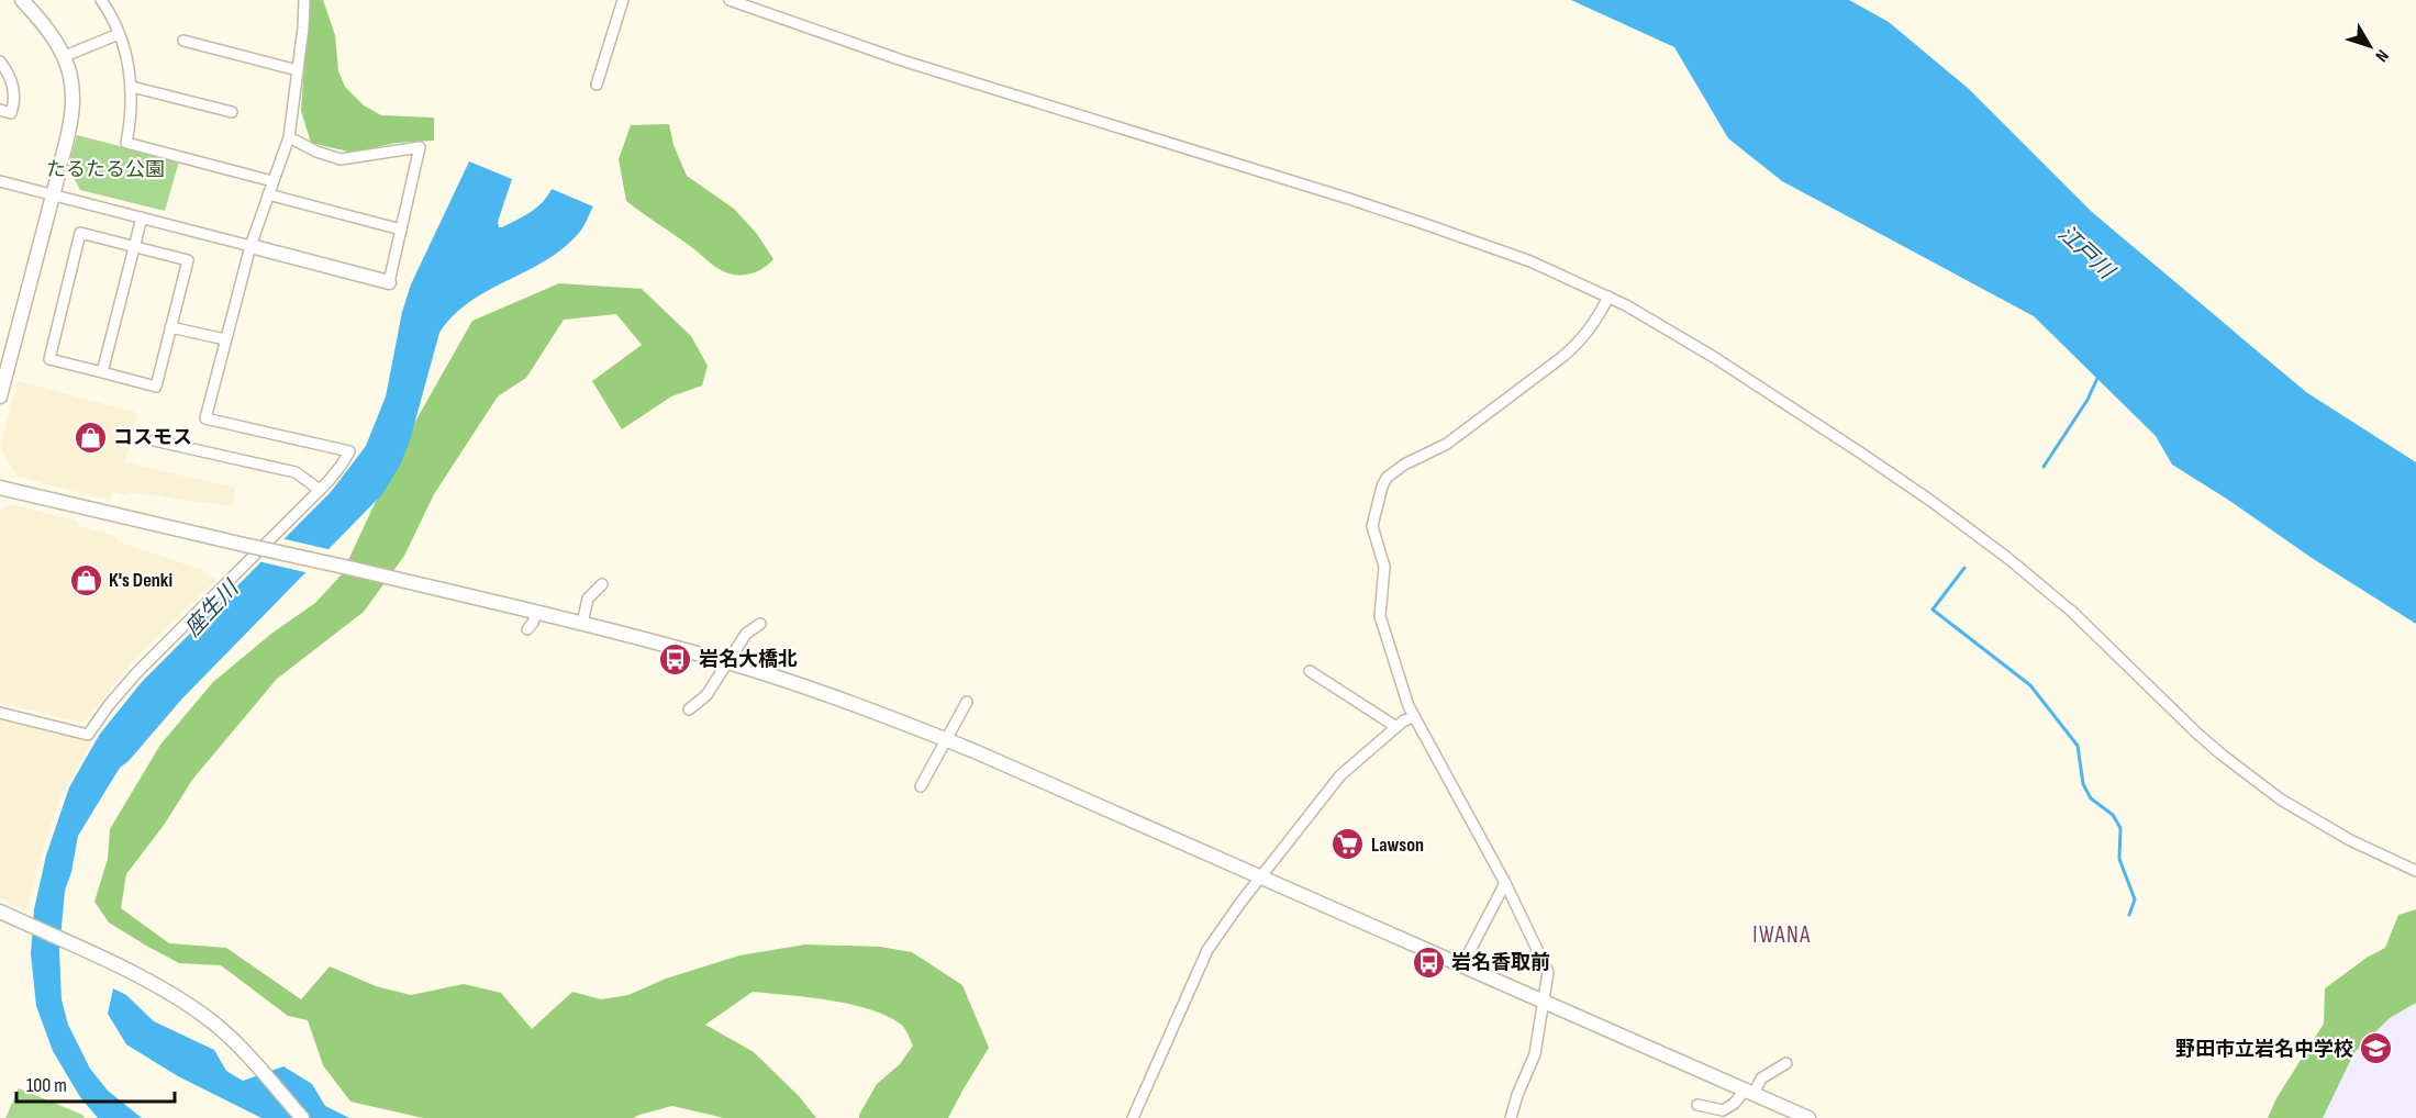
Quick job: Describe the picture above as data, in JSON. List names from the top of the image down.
{
  "districts": ["IWANA"],
  "water": ["江戸川", "座生川"],
  "parks": ["たるたる公園"],
  "places": {
    "shop": ["コスモス", "K's Denki"],
    "bus stop": ["岩名大橋北", "岩名香取前"],
    "supermarket": ["Lawson"],
    "school or university": ["野田市立岩名中学校"]
  },
  "scale_bar": "100 m",
  "north": "bottom right"
}
